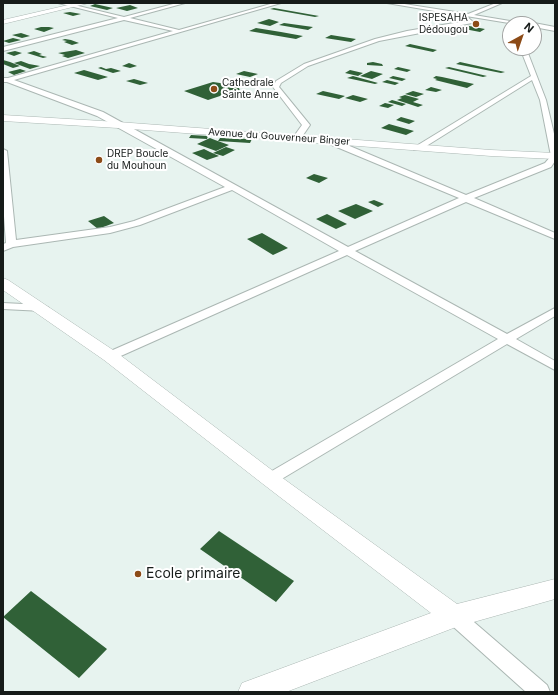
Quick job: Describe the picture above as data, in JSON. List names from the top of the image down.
{
  "streets": {
    "street": ["Avenue du Gouverneur Binger"]
  },
  "places": [
    "ISPESAHA Dédougou",
    "Cathedrale Sainte Anne",
    "DREP Boucle du Mouhoun",
    "Ecole primaire"
  ],
  "north": "top right"
}
